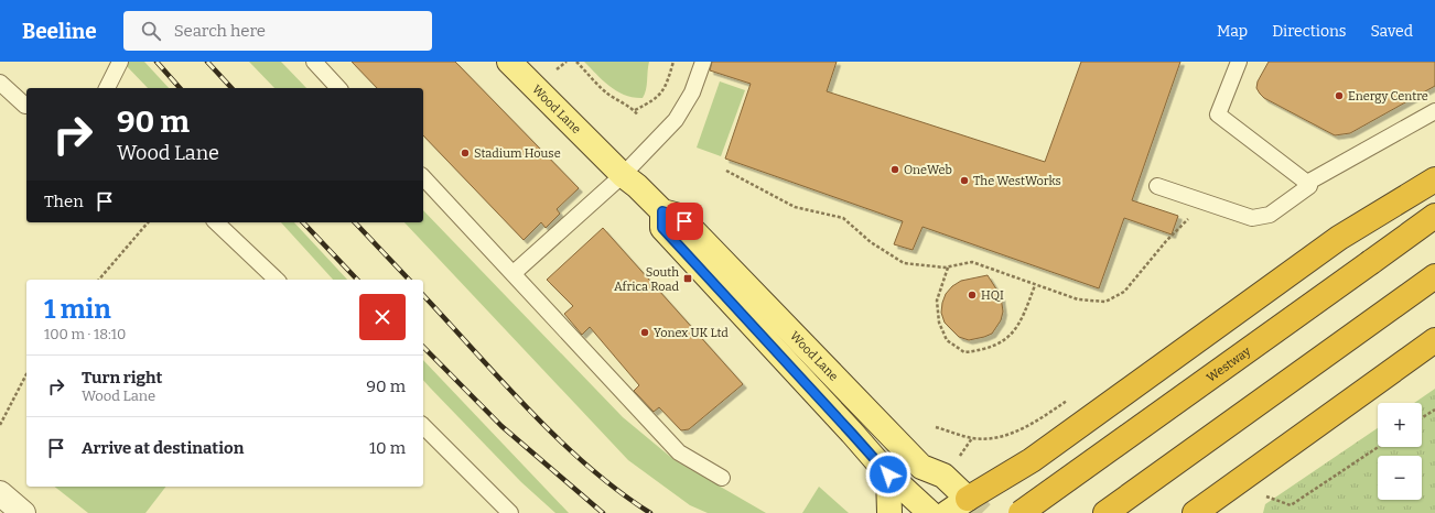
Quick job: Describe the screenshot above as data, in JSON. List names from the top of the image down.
{
  "streets": {
    "highway": ["Westway"],
    "main road": ["Wood Lane"]
  },
  "places": {
    "other": [
      "Energy Centre",
      "Stadium House",
      "OneWeb",
      "The WestWorks",
      "HQI",
      "Yonex UK Ltd"
    ],
    "transit": ["South Africa Road"]
  },
  "page": {
    "header": "Beeline",
    "search": "Search here",
    "nav": ["Map", "Directions", "Saved"],
    "turn": ["90 m", "Wood Lane"],
    "then": "Then",
    "heading": ["1 min", "100 m · 18:10"],
    "list": [
      {
        "name": "Turn right",
        "note": "Wood Lane",
        "value": "90 m"
      },
      {
        "name": "Arrive at destination",
        "value": "10 m"
      }
    ],
    "map_buttons": ["+", "−"]
  }
}
